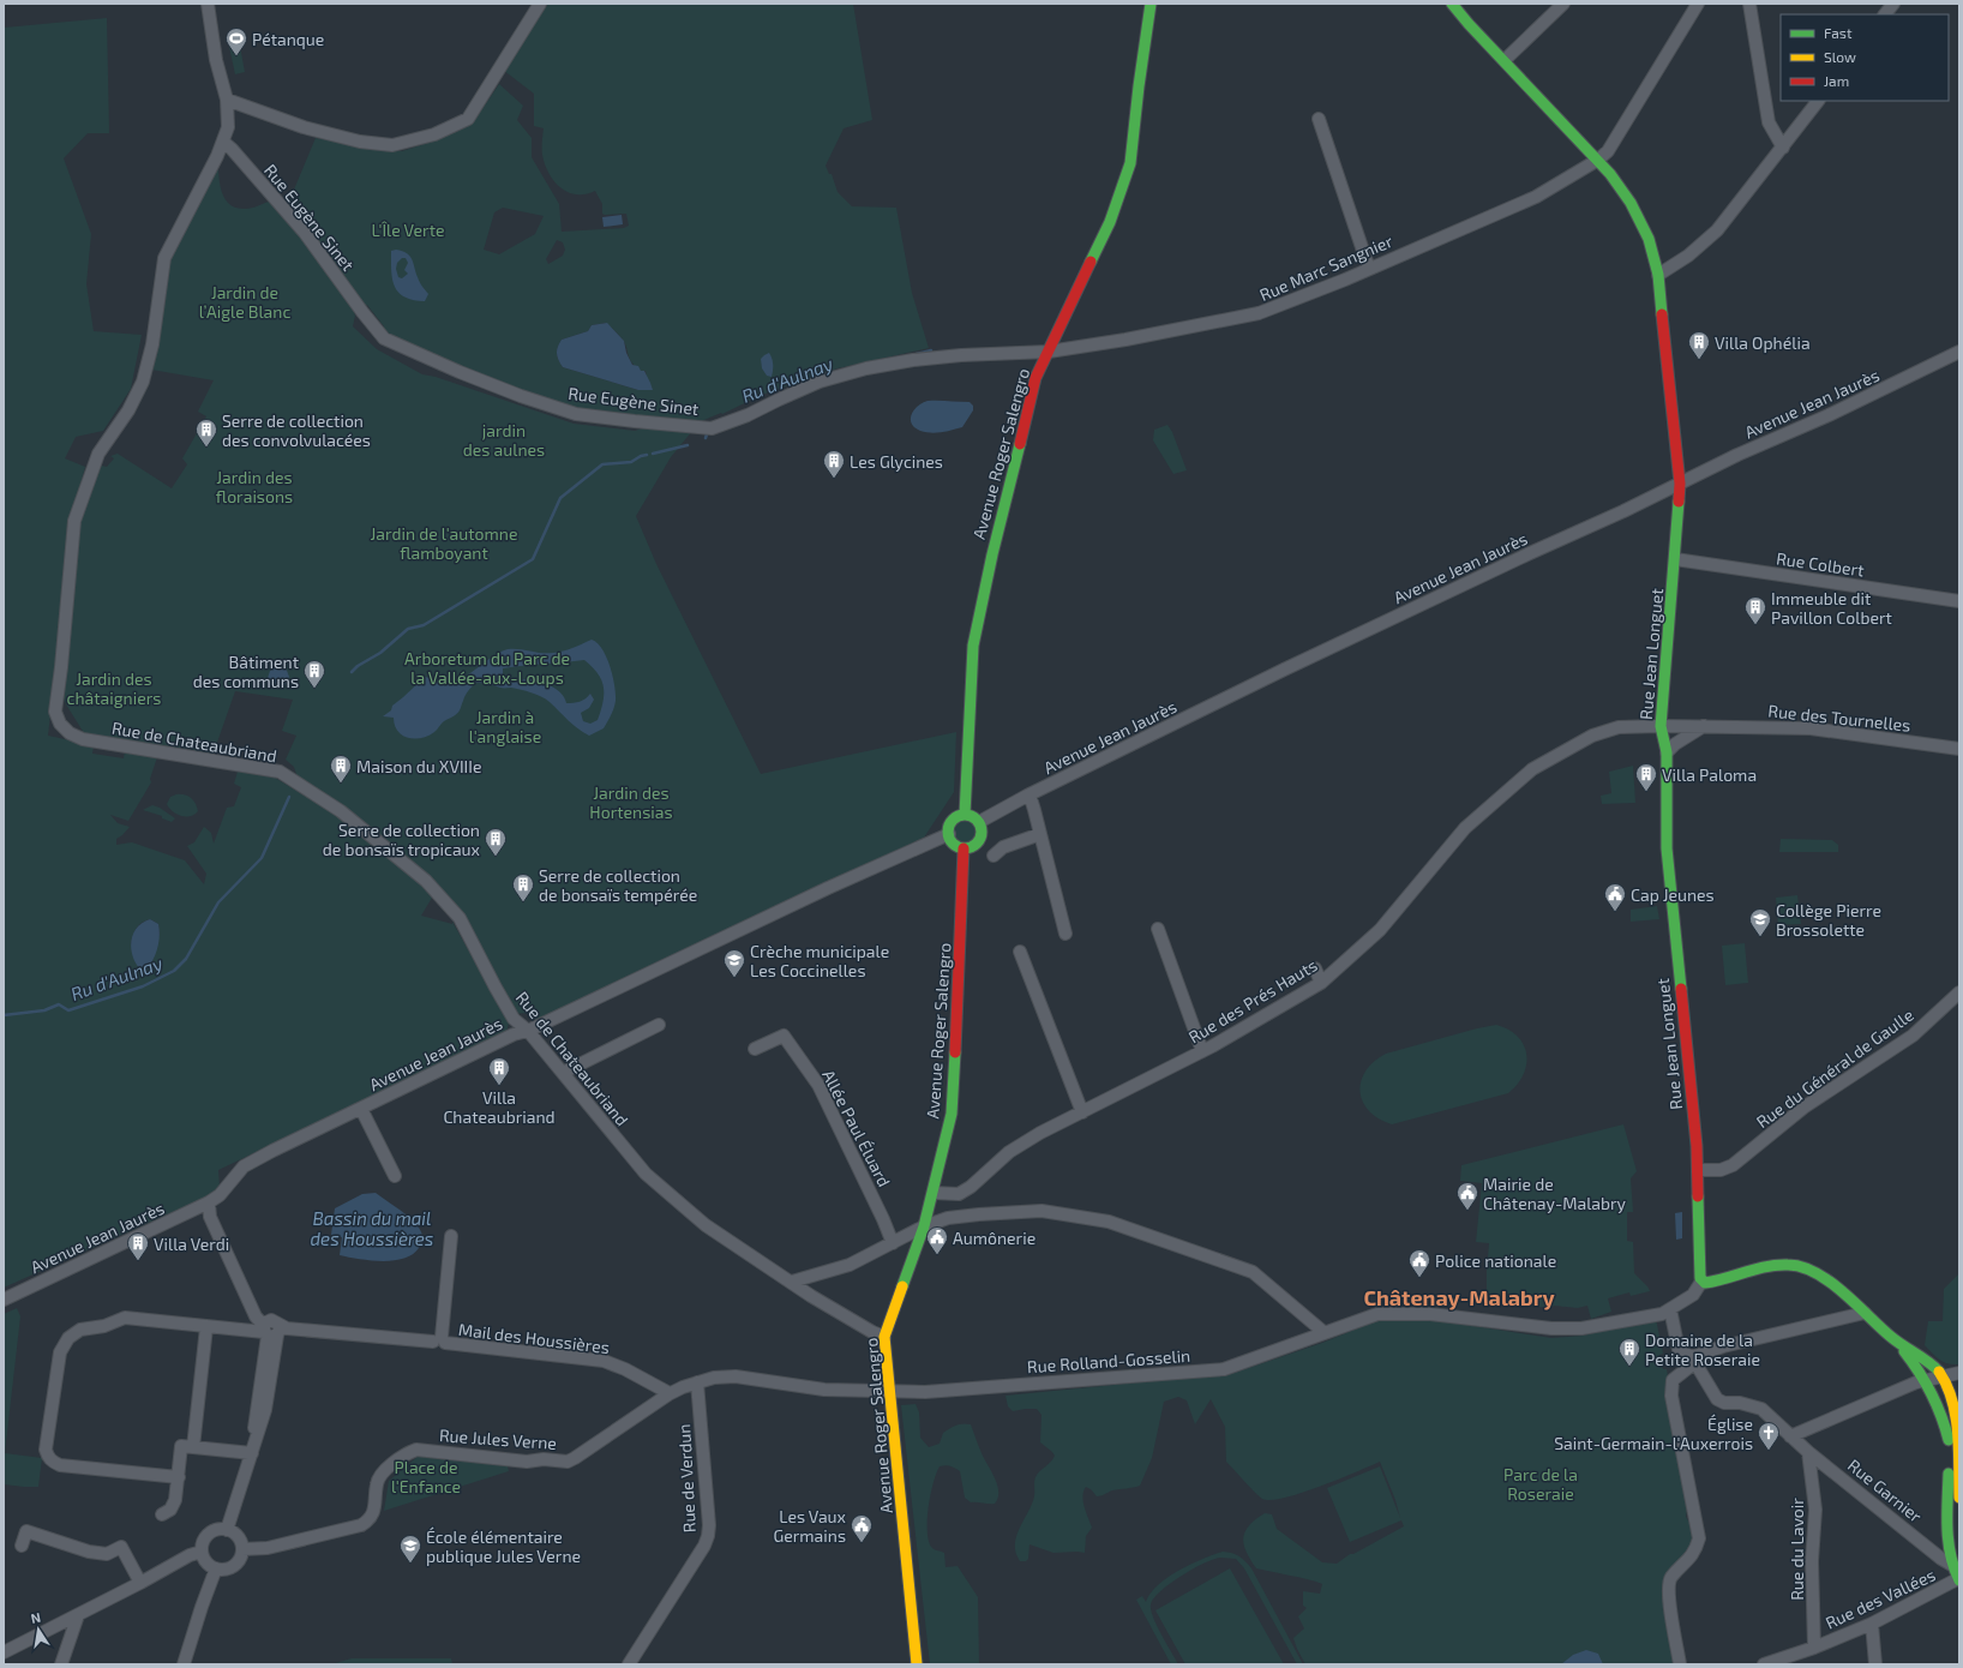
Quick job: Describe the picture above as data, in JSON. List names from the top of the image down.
{
  "streets": {
    "street": [
      "Rue Eugène Sinet",
      "Rue Marc Sangnier",
      "Avenue Jean Jaurès",
      "Avenue Roger Salengro",
      "Rue Colbert",
      "Rue Jean Longuet",
      "Rue des Tournelles",
      "Rue de Chateaubriand",
      "Rue des Prés Hauts",
      "Rue du Général de Gaulle",
      "Allée Paul Éluard",
      "Mail des Houssières",
      "Rue Rolland-Gosselin",
      "Rue Jules Verne",
      "Rue de Verdun",
      "Rue Garnier",
      "Rue du Lavoir",
      "Rue des Vallées"
    ]
  },
  "crossings": [
    ["Rue Eugène Sinet", "Rue Marc Sangnier"],
    ["Rue Eugène Sinet", "Avenue Roger Salengro"],
    ["Rue Eugène Sinet", "Rue de Chateaubriand"],
    ["Rue Marc Sangnier", "Avenue Roger Salengro"],
    ["Rue Marc Sangnier", "Rue Jean Longuet"],
    ["Avenue Jean Jaurès", "Avenue Roger Salengro"],
    ["Avenue Jean Jaurès", "Rue Jean Longuet"],
    ["Avenue Jean Jaurès", "Rue de Chateaubriand"],
    ["Avenue Roger Salengro", "Rue de Chateaubriand"],
    ["Avenue Roger Salengro", "Rue des Prés Hauts"],
    ["Avenue Roger Salengro", "Rue Rolland-Gosselin"],
    ["Avenue Roger Salengro", "Rue Jules Verne"],
    ["Rue Colbert", "Rue Jean Longuet"],
    ["Rue Jean Longuet", "Rue des Prés Hauts"],
    ["Rue Jean Longuet", "Rue du Général de Gaulle"],
    ["Rue Jean Longuet", "Rue Rolland-Gosselin"],
    ["Rue des Tournelles", "Rue des Prés Hauts"],
    ["Mail des Houssières", "Rue Jules Verne"],
    ["Rue Rolland-Gosselin", "Rue Jules Verne"],
    ["Rue Rolland-Gosselin", "Rue Garnier"],
    ["Rue Jules Verne", "Rue de Verdun"],
    ["Rue Garnier", "Rue du Lavoir"],
    ["Rue Garnier", "Rue des Vallées"],
    ["Rue du Lavoir", "Rue des Vallées"]
  ],
  "districts": ["Châtenay-Malabry"],
  "water": ["Ru d'Aulnay", "Bassin du mail des Houssières"],
  "parks": [
    "L'Île Verte",
    "Jardin de l’Aigle Blanc",
    "jardin des aulnes",
    "Jardin des floraisons",
    "Jardin de l'automne flamboyant",
    "Arboretum du Parc de la Vallée-aux-Loups",
    "Jardin des châtaigniers",
    "Jardin à l'anglaise",
    "Jardin des Hortensias",
    "Place de l'Enfance",
    "Parc de la Roseraie"
  ],
  "places": {
    "sports": ["Pétanque"],
    "building": [
      "Villa Ophélia",
      "Serre de collection des convolvulacées",
      "Les Glycines",
      "Immeuble dit Pavillon Colbert",
      "Bâtiment des communs",
      "Maison du XVIIIe",
      "Villa Paloma",
      "Serre de collection de bonsaïs tropicaux",
      "Serre de collection de bonsaïs tempérée",
      "Villa Chateaubriand",
      "Villa Verdi",
      "Domaine de la Petite Roseraie"
    ],
    "public building": [
      "Cap Jeunes",
      "Mairie de Châtenay-Malabry",
      "Aumônerie",
      "Police nationale",
      "Les Vaux Germains"
    ],
    "school or university": ["Collège Pierre Brossolette", "Crèche municipale Les Coccinelles", "École élémentaire publique Jules Verne"],
    "church": ["Église Saint-Germain-l'Auxerrois"]
  },
  "legend": ["Fast", "Slow", "Jam"],
  "north": "top"
}
